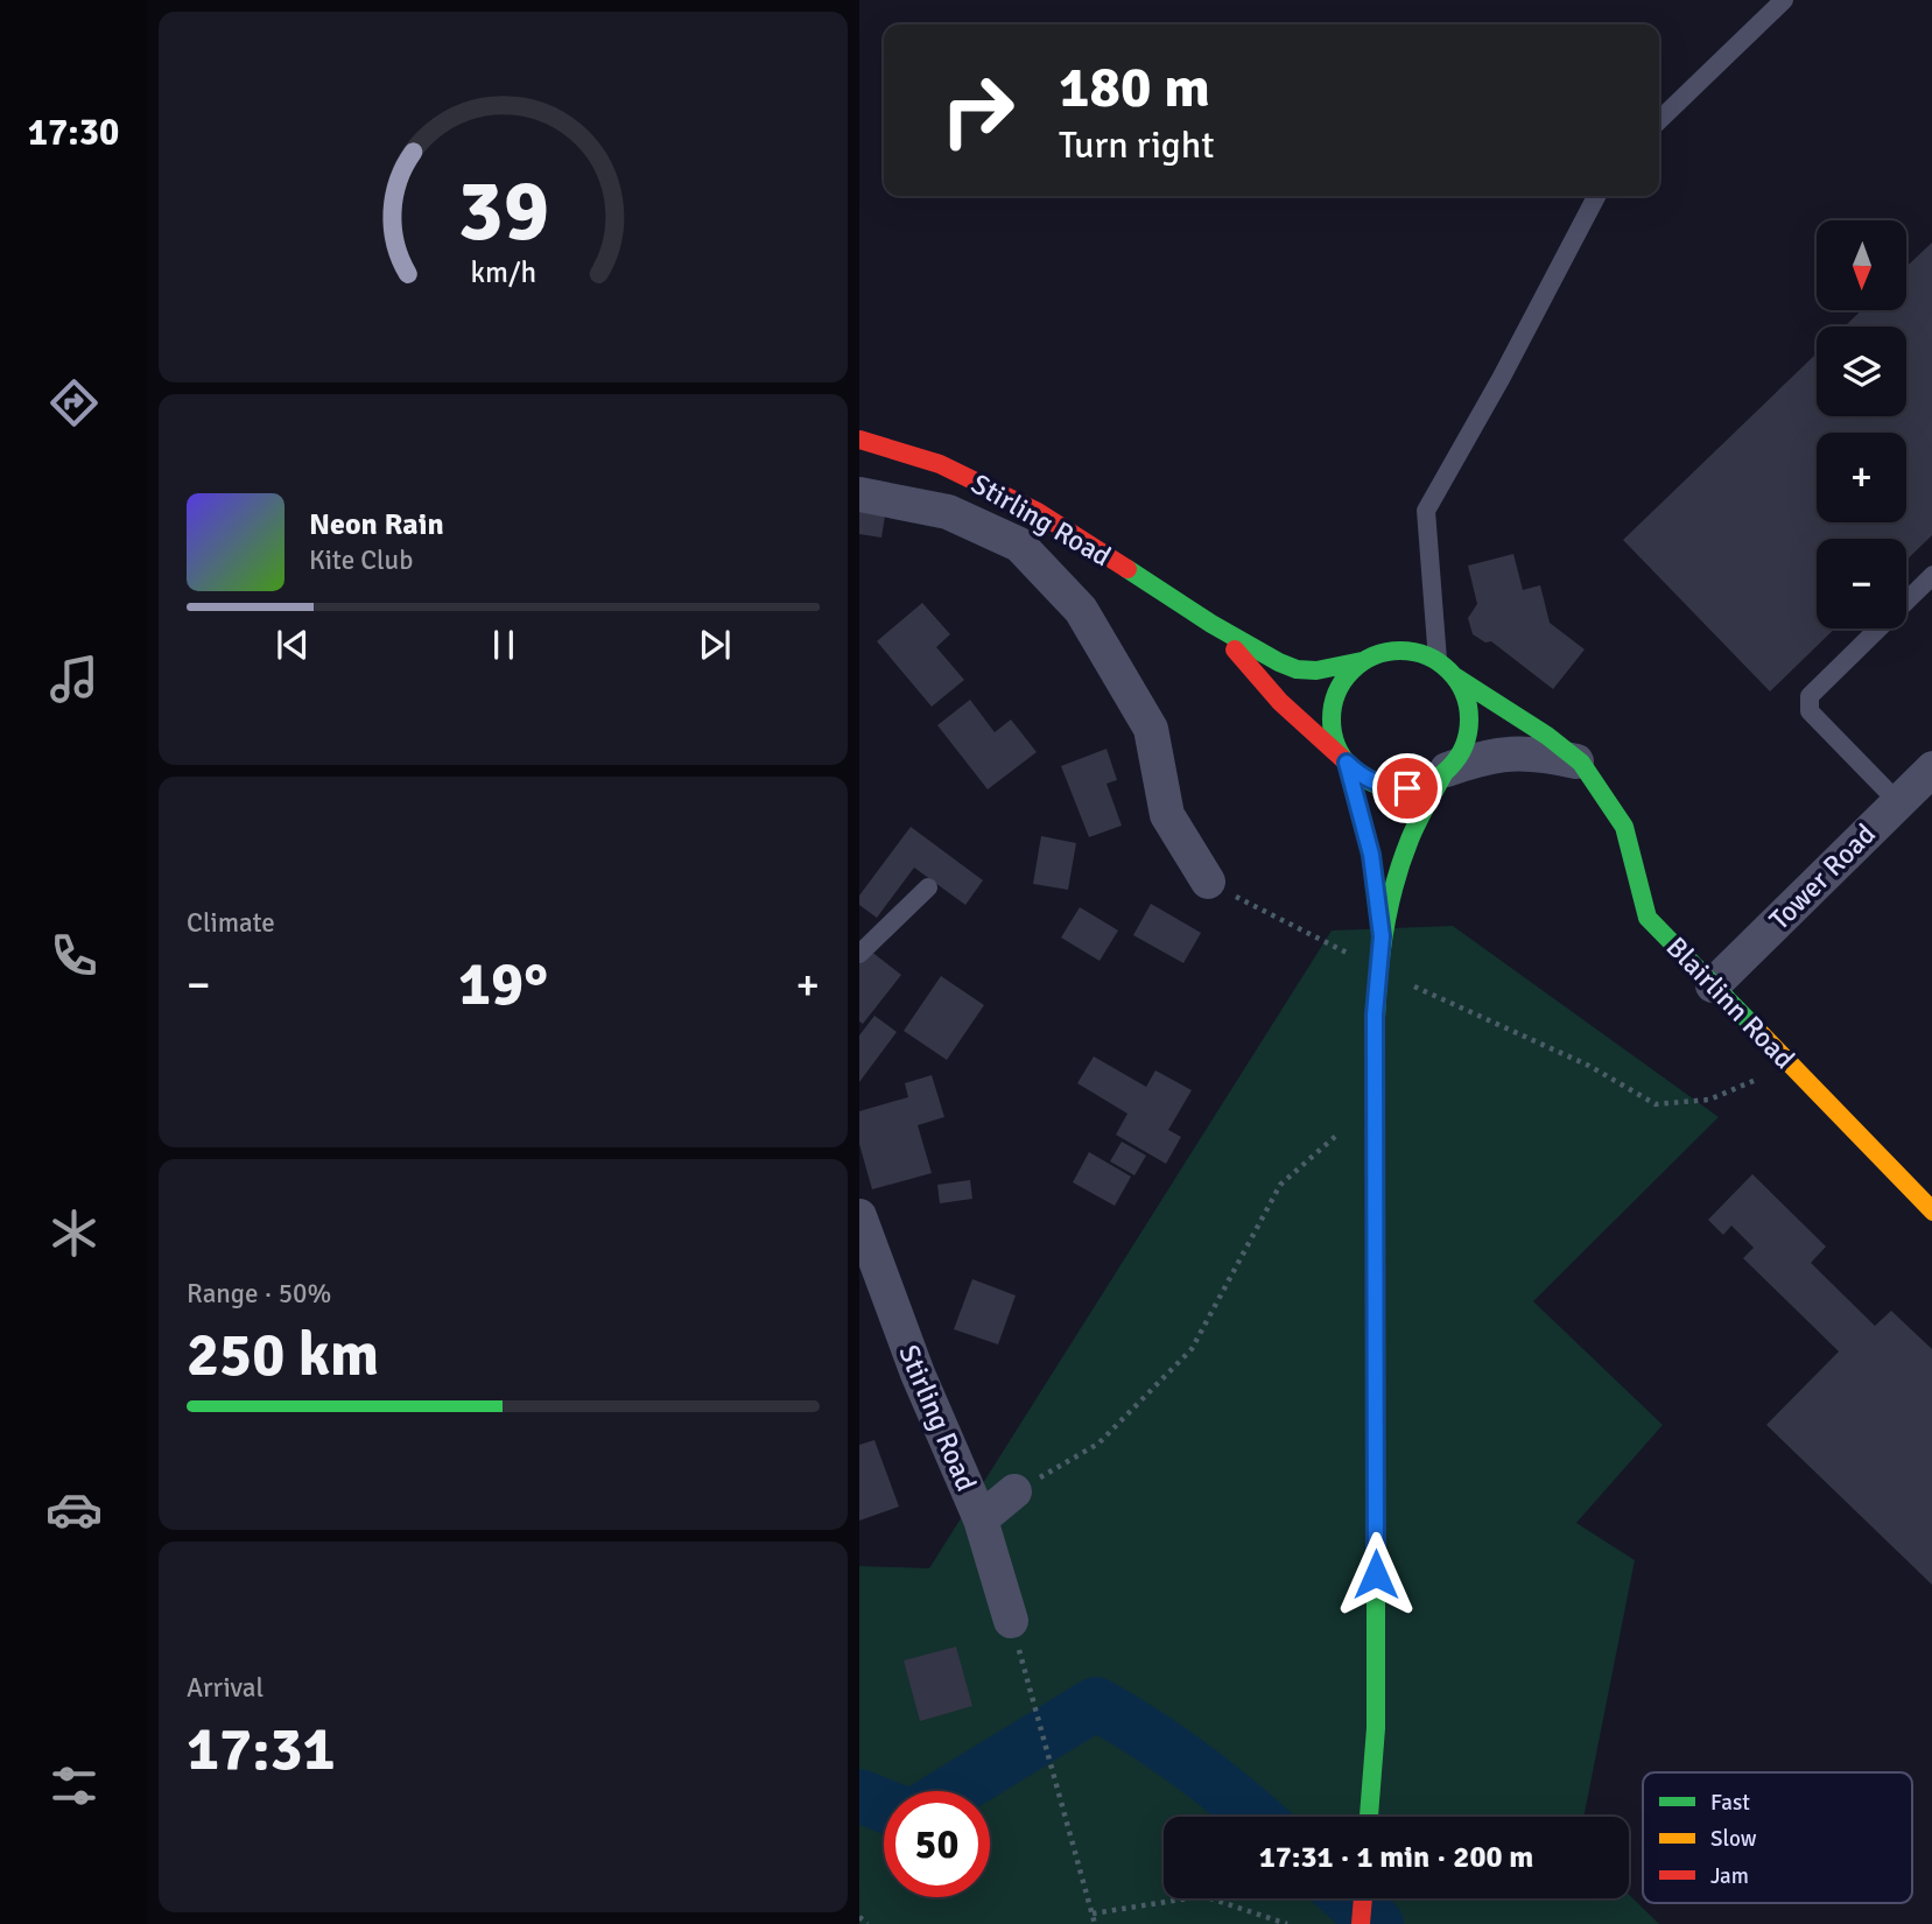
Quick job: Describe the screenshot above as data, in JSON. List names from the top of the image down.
{
  "streets": {
    "main road": ["Stirling Road", "Blairlinn Road"],
    "street": ["Tower Road"]
  },
  "crossings": [
    ["Stirling Road", "Blairlinn Road"],
    ["Tower Road", "Blairlinn Road"]
  ],
  "legend": ["Fast", "Slow", "Jam"],
  "north": "bottom",
  "page": {
    "tabs": "17:30",
    "turn": ["180 m", "Turn right"],
    "map_buttons": ["+", "−"],
    "song": ["Neon Rain", "Kite Club"],
    "tile": [
      "Climate",
      ["Range · 50%", "250 km"],
      ["Arrival", "17:31"]
    ],
    "heat": ["−", "19°", "+"],
    "limit": "50",
    "trip": "17:31 · 1 min · 200 m",
    "gauge": ["39", "km/h"]
  }
}
